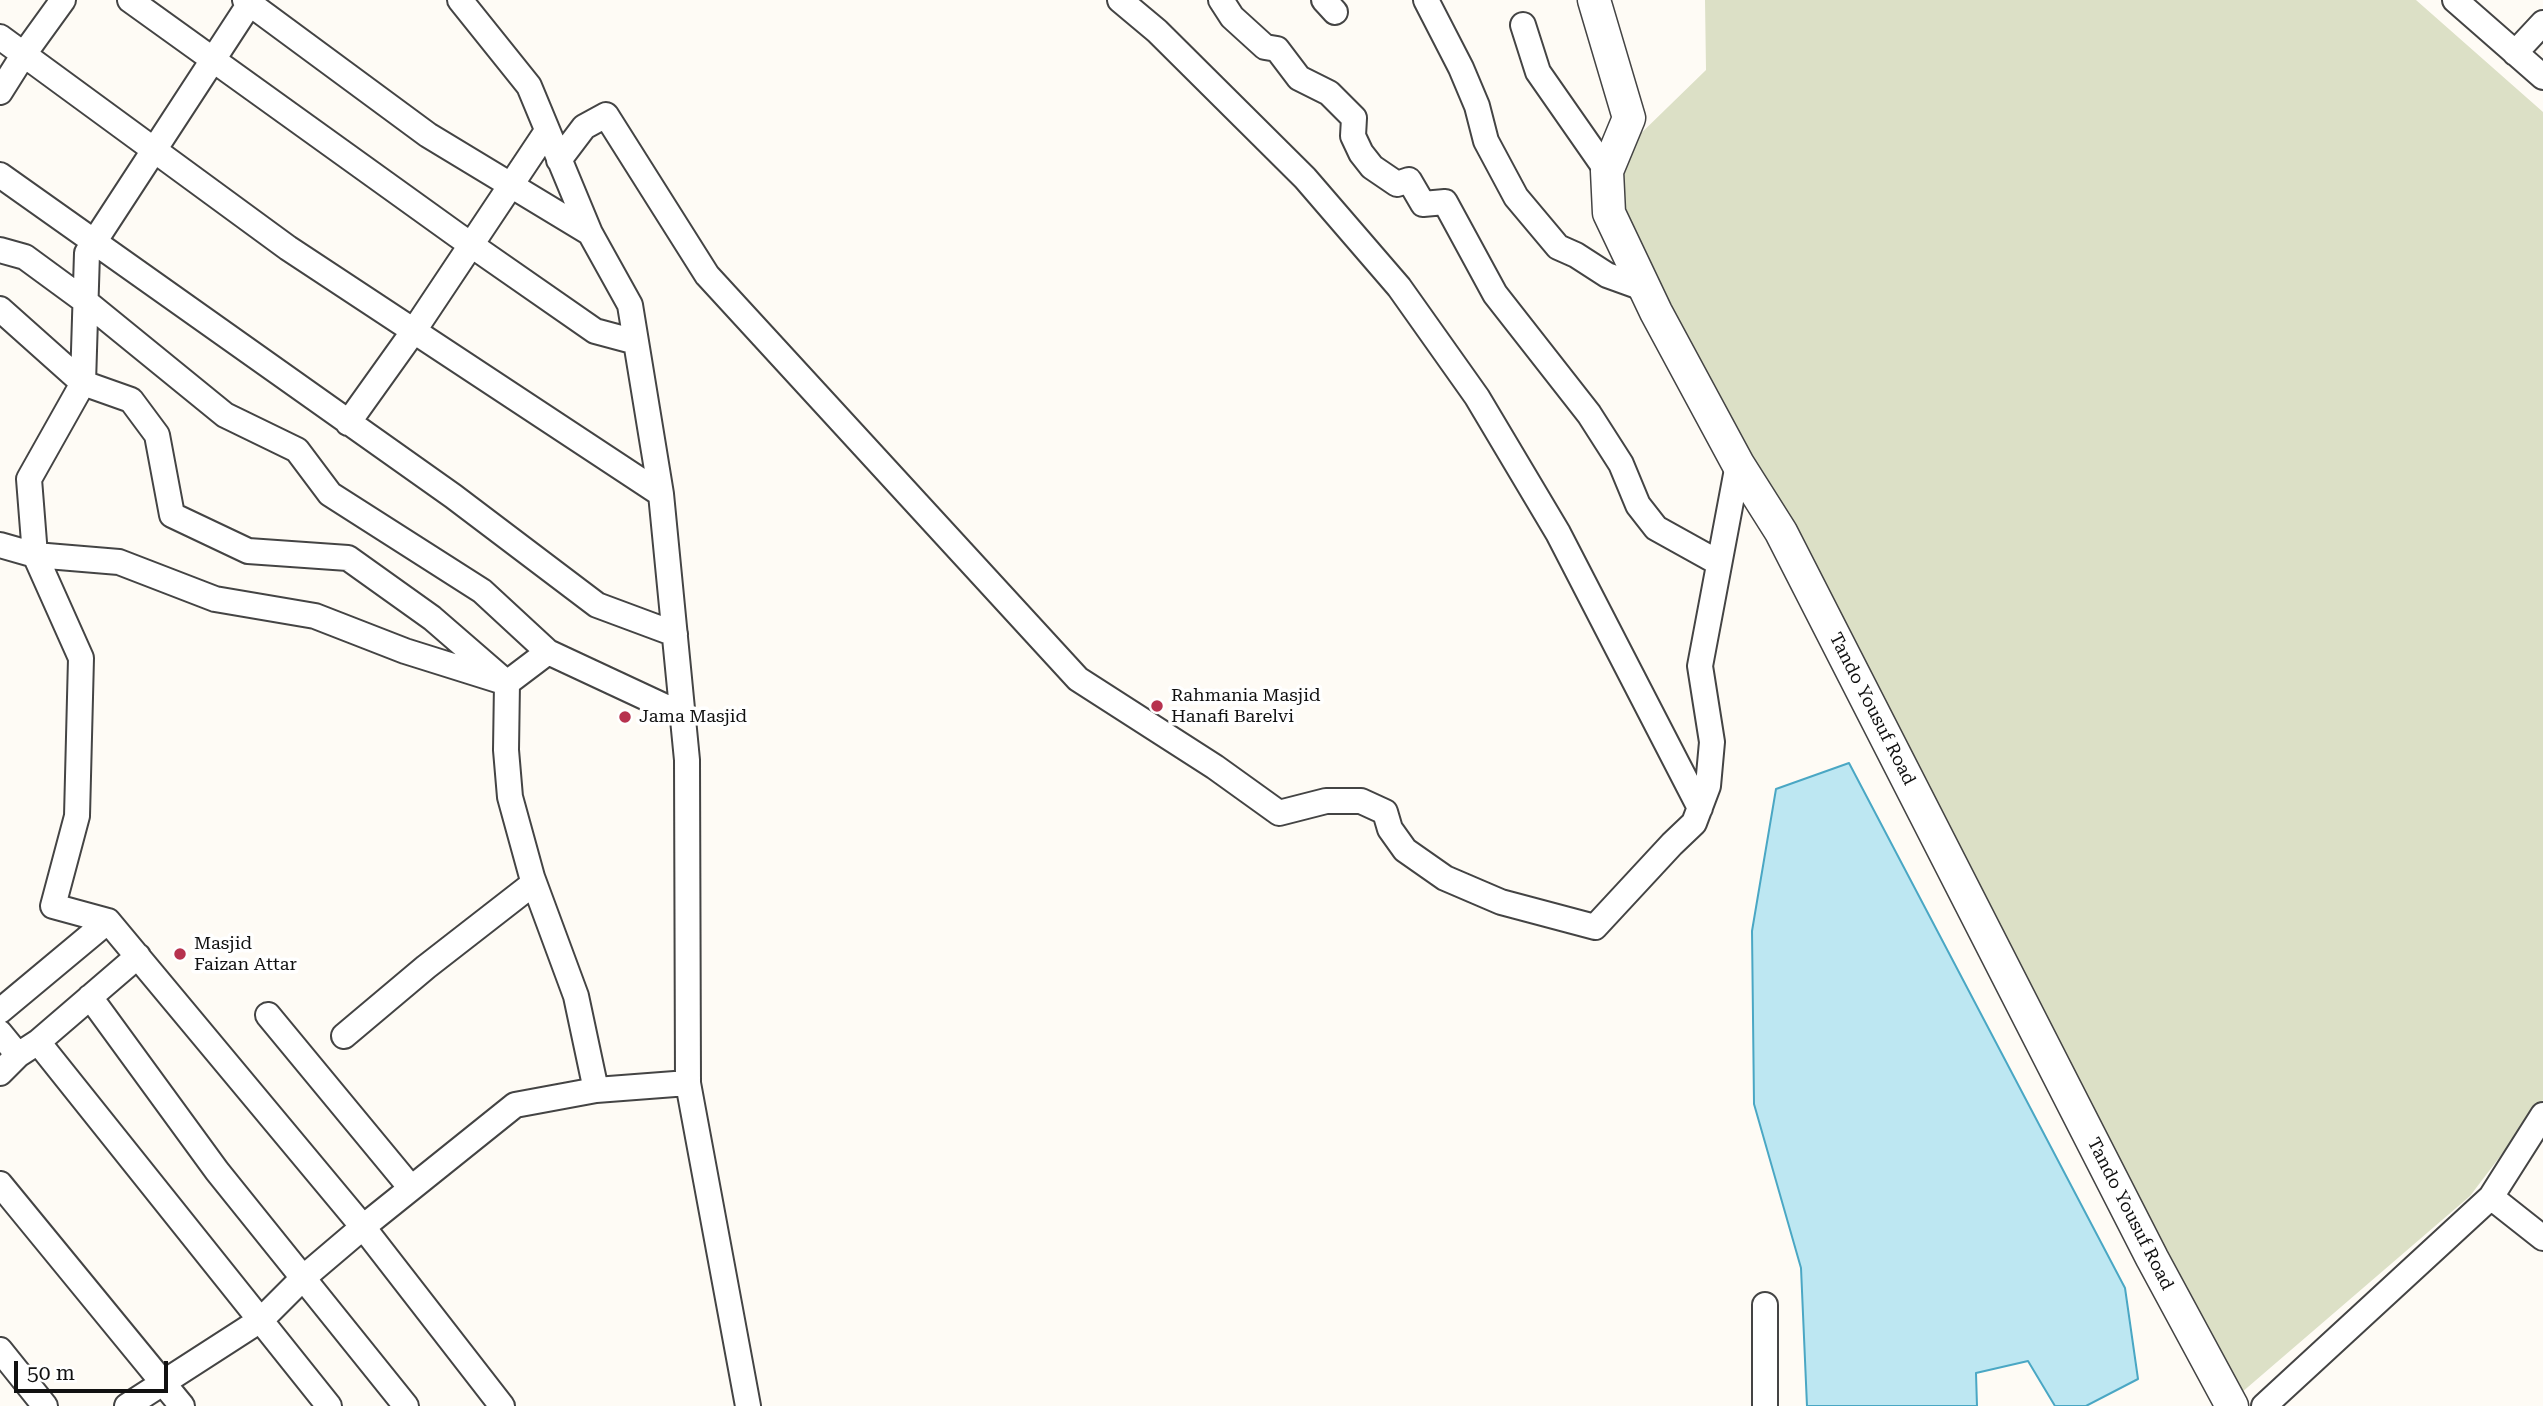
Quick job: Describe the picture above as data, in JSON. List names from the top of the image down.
{
  "streets": {
    "street": ["Tando Yousuf Road"]
  },
  "places": ["Rahmania Masjid Hanafi Barelvi", "Jama Masjid", "Masjid Faizan Attar"],
  "scale_bar": "50 m"
}
